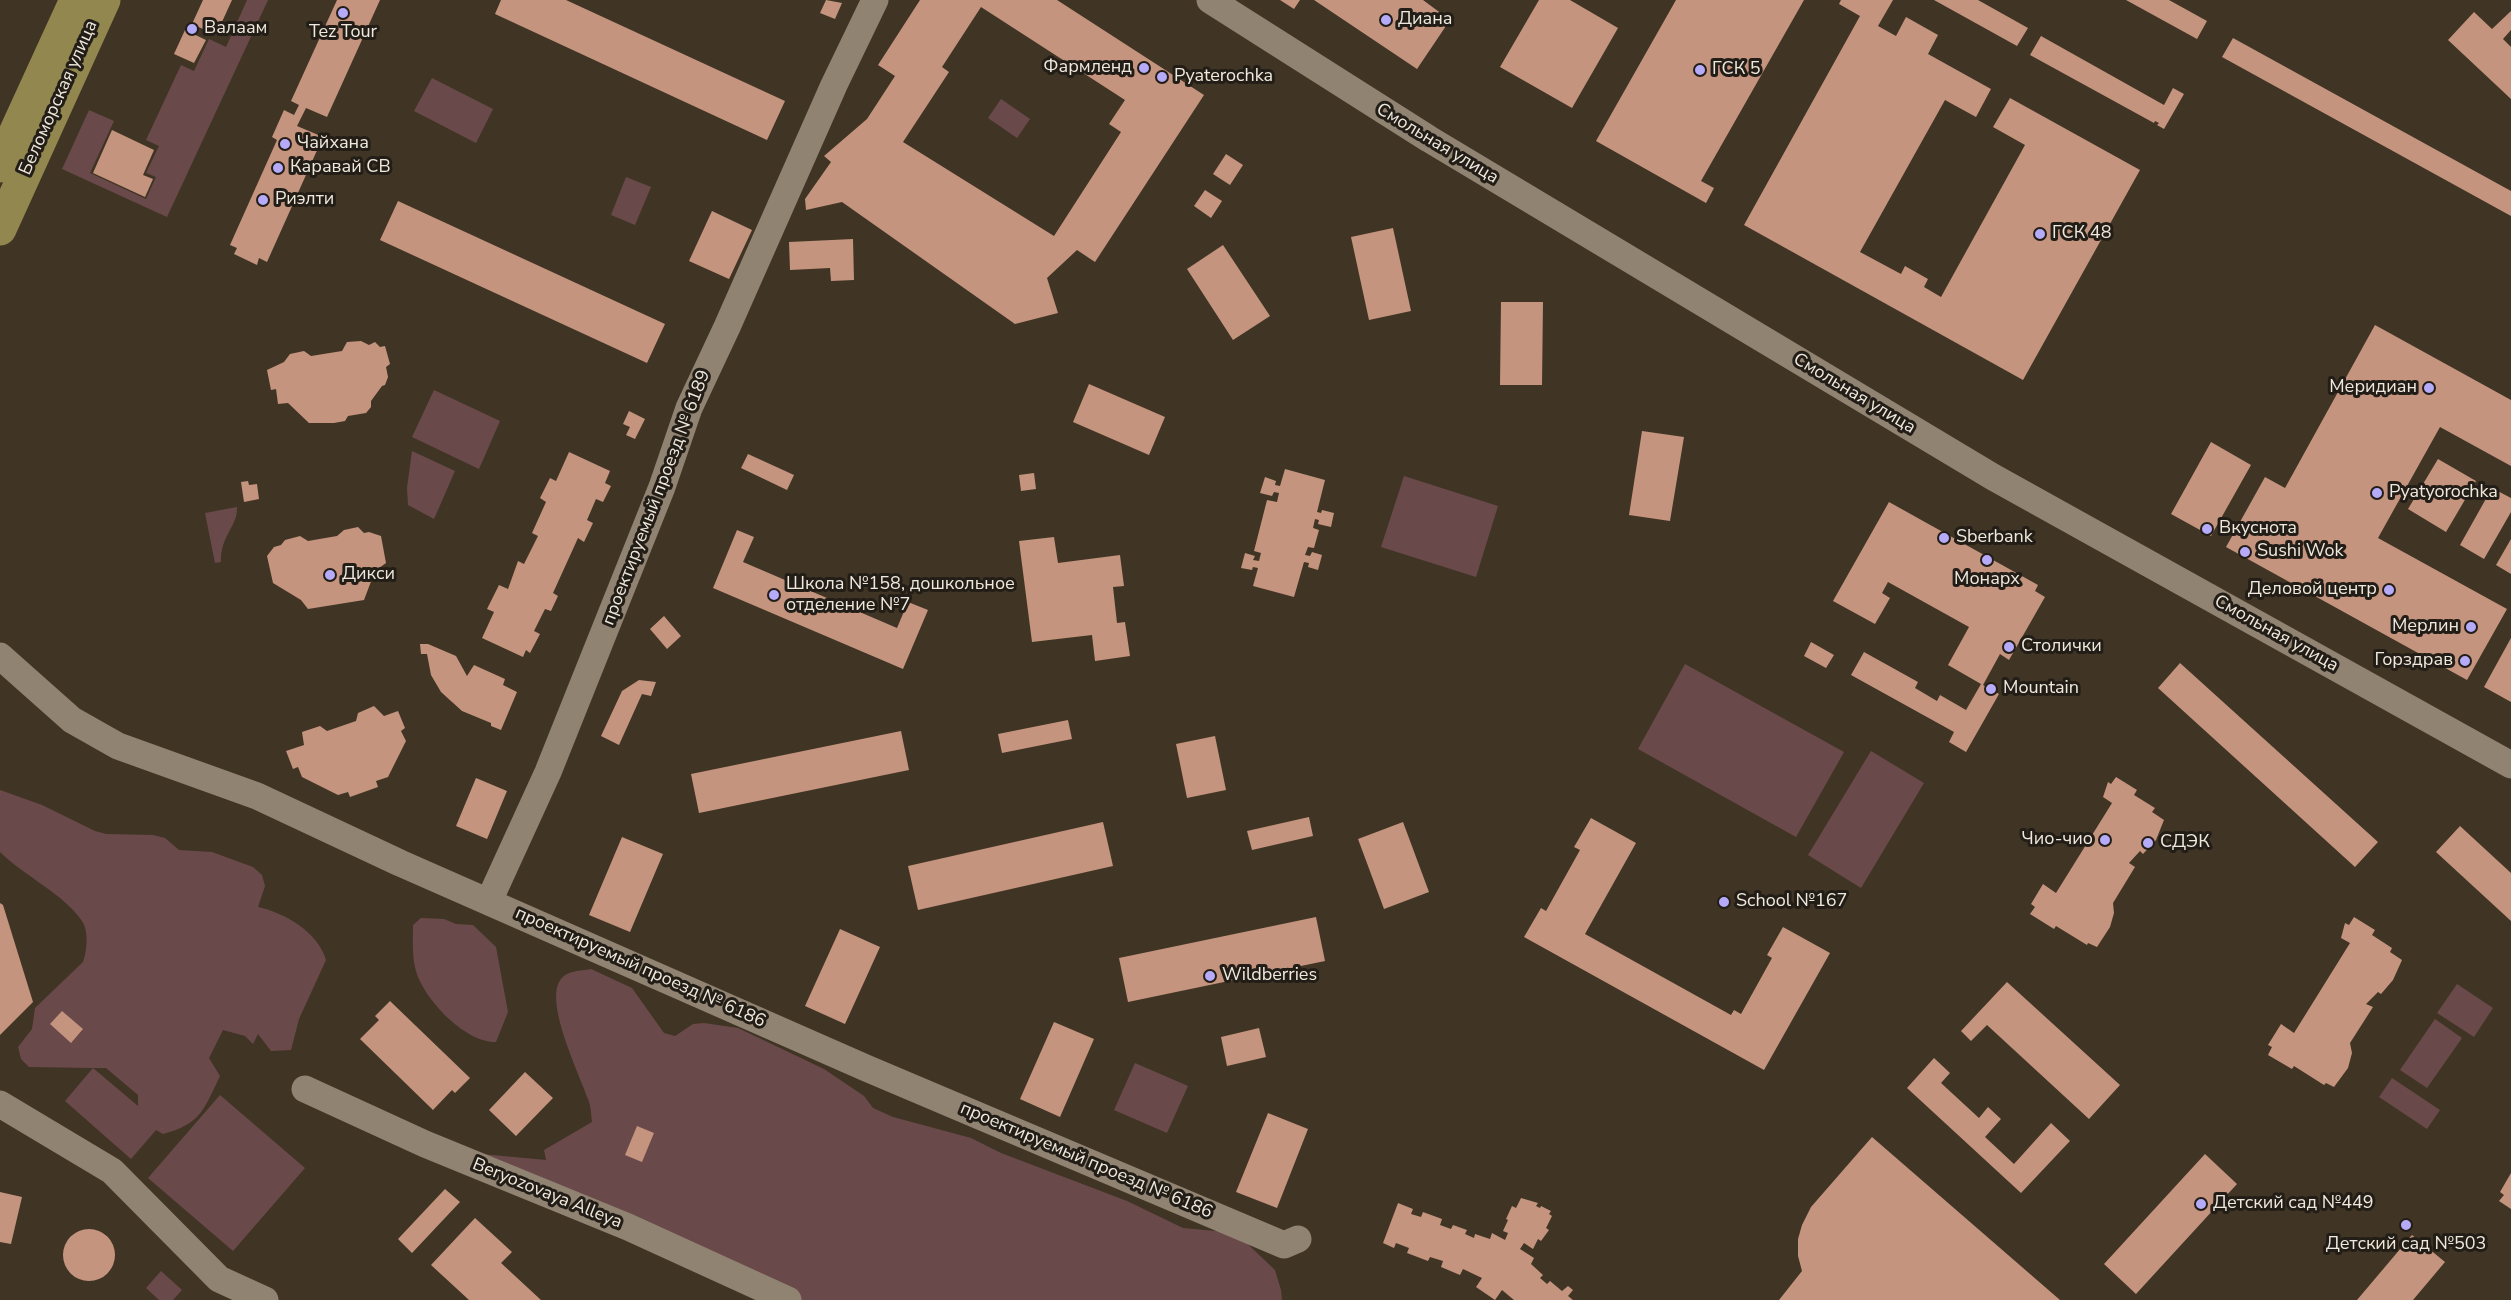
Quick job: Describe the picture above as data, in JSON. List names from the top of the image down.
{
  "streets": {
    "main road": ["Беломорская улица"],
    "street": [
      "Смольная улица",
      "проектируемый проезд № 6189",
      "проектируемый проезд № 6186",
      "Beryozovaya Alleya"
    ]
  },
  "crossings": [
    ["проектируемый проезд № 6189", "проектируемый проезд № 6186"]
  ],
  "places": [
    "Tez Tour",
    "Диана",
    "Валаам",
    "Фармленд",
    "ГСК 5",
    "Pyaterochka",
    "Чайхана",
    "Каравай СВ",
    "Риэлти",
    "ГСК 48",
    "Меридиан",
    "Pyatyorochka",
    "Вкуснота",
    "Sberbank",
    "Sushi Wok",
    "Монарх",
    "Дикси",
    "Деловой центр",
    "Школа №158, дошкольное отделение №7",
    "Мерлин",
    "Столички",
    "Горздрав",
    "Mountain",
    "Чио-чио",
    "СДЭК",
    "School №167",
    "Wildberries",
    "Детский сад №449",
    "Детский сад №503"
  ]
}
